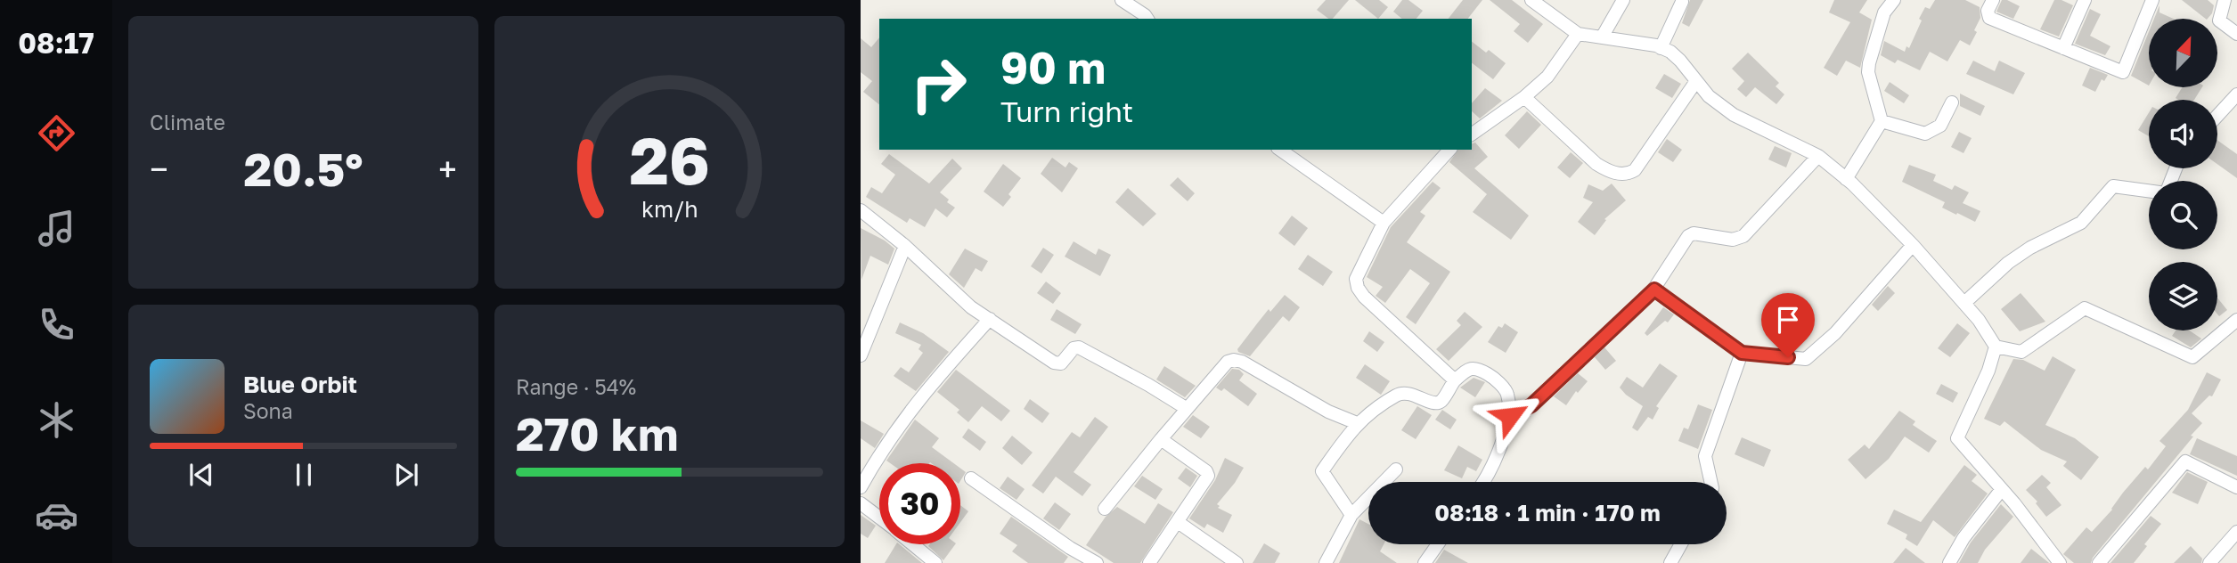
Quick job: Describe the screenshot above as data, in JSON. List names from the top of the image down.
{
  "north": "top right",
  "page": {
    "tabs": "08:17",
    "tile": [
      "Climate",
      ["Range · 54%", "270 km"]
    ],
    "turn": ["90 m", "Turn right"],
    "heat": ["−", "20.5°", "+"],
    "song": ["Blue Orbit", "Sona"],
    "limit": "30",
    "trip": "08:18 · 1 min · 170 m",
    "gauge": ["26", "km/h"]
  }
}
